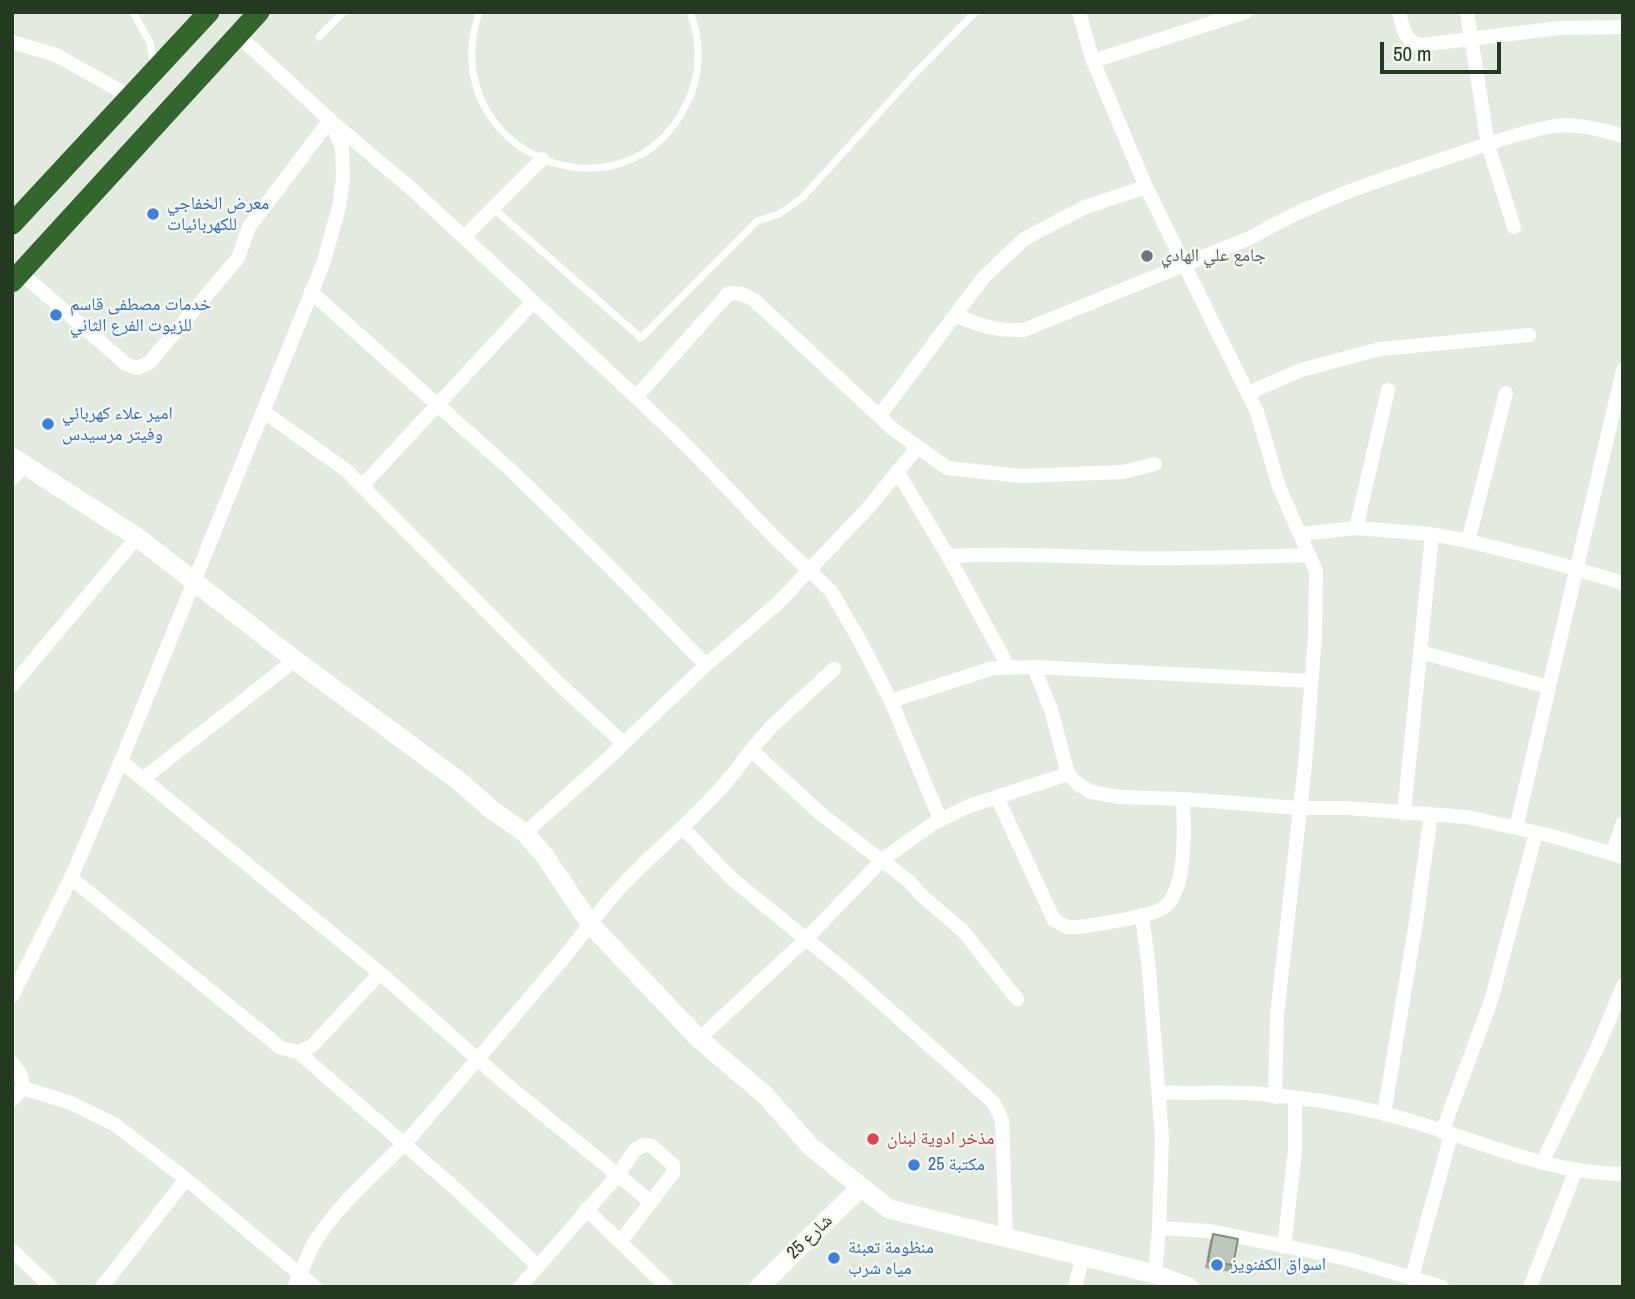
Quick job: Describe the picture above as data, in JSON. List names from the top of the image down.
{
  "streets": {
    "street": ["شارع 25"]
  },
  "places": [
    "معرض الخفاجي للكهربائيات",
    "جامع علي الهادي",
    "خدمات مصطفى قاسم للزيوت الفرع الثاني",
    "امير علاء كهربائي وفيتر مرسيدس",
    "مذخر ادوية لبنان",
    "مكتبة 25",
    "منظومة تعبئة مياه شرب",
    "اسواق الكفنويز"
  ],
  "scale_bar": "50 m"
}
